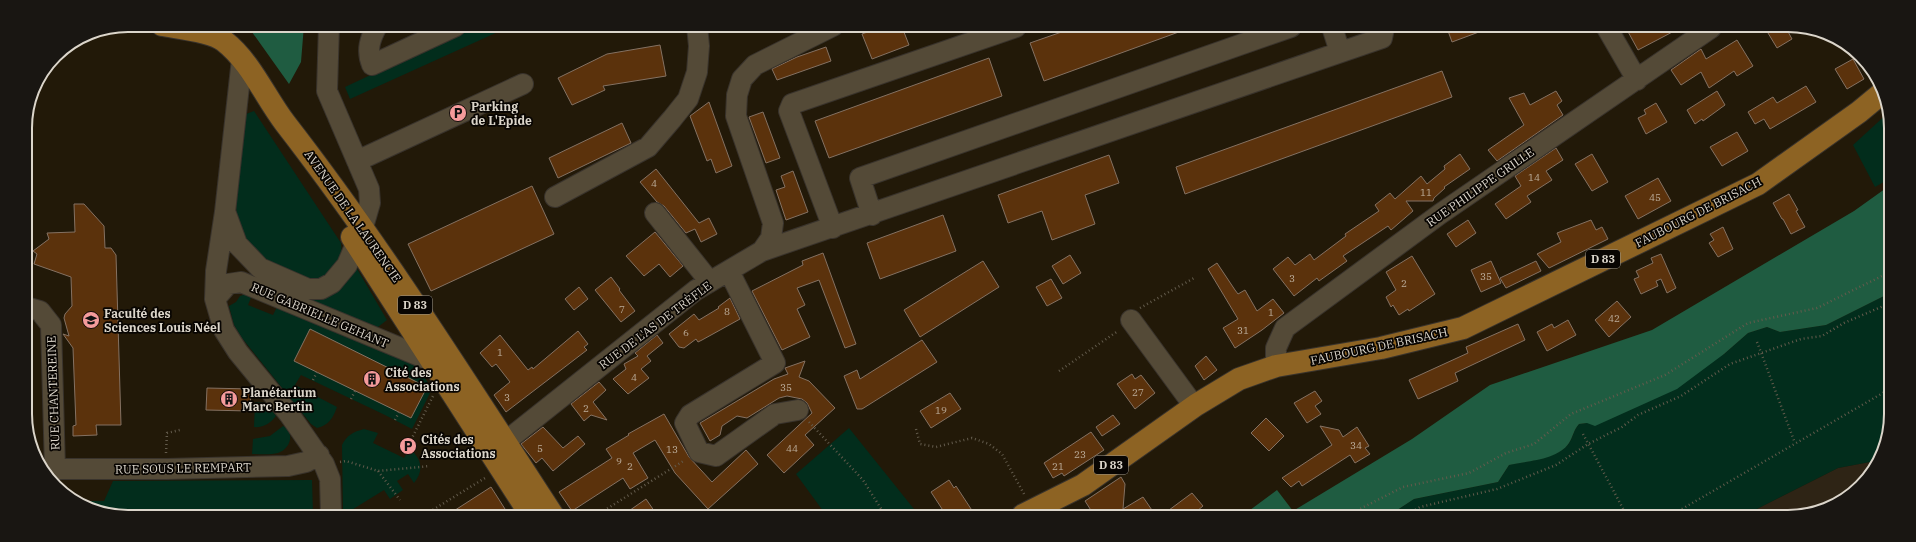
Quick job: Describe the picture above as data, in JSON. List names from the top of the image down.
{
  "streets": {
    "main road": ["FAUBOURG DE BRISACH", "AVENUE DE LA LAURENCIE", "D 83"],
    "street": [
      "RUE PHILIPPE GRILLE",
      "RUE GABRIELLE GEHANT",
      "RUE DE L'AS DE TRÈFLE",
      "RUE CHANTEREINE",
      "RUE SOUS LE REMPART"
    ]
  },
  "crossings": [
    ["RUE PHILIPPE GRILLE", "FAUBOURG DE BRISACH"],
    ["AVENUE DE LA LAURENCIE", "RUE GABRIELLE GEHANT"],
    ["AVENUE DE LA LAURENCIE", "RUE DE L'AS DE TRÈFLE"],
    ["RUE CHANTEREINE", "RUE SOUS LE REMPART"]
  ],
  "places": {
    "parking": ["Parking de L'Epide", "Cités des Associations"],
    "school or university": ["Faculté des Sciences Louis Néel"],
    "building": ["Cité des Associations", "Planétarium Marc Bertin"]
  },
  "house_numbers": [
    "14",
    "4",
    "11",
    "45",
    "35",
    "3",
    "2",
    "7",
    "8",
    "1",
    "42",
    "31",
    "6",
    "1",
    "4",
    "35",
    "27",
    "3",
    "2",
    "19",
    "34",
    "5",
    "44",
    "13",
    "23",
    "9",
    "2",
    "21"
  ]
}
